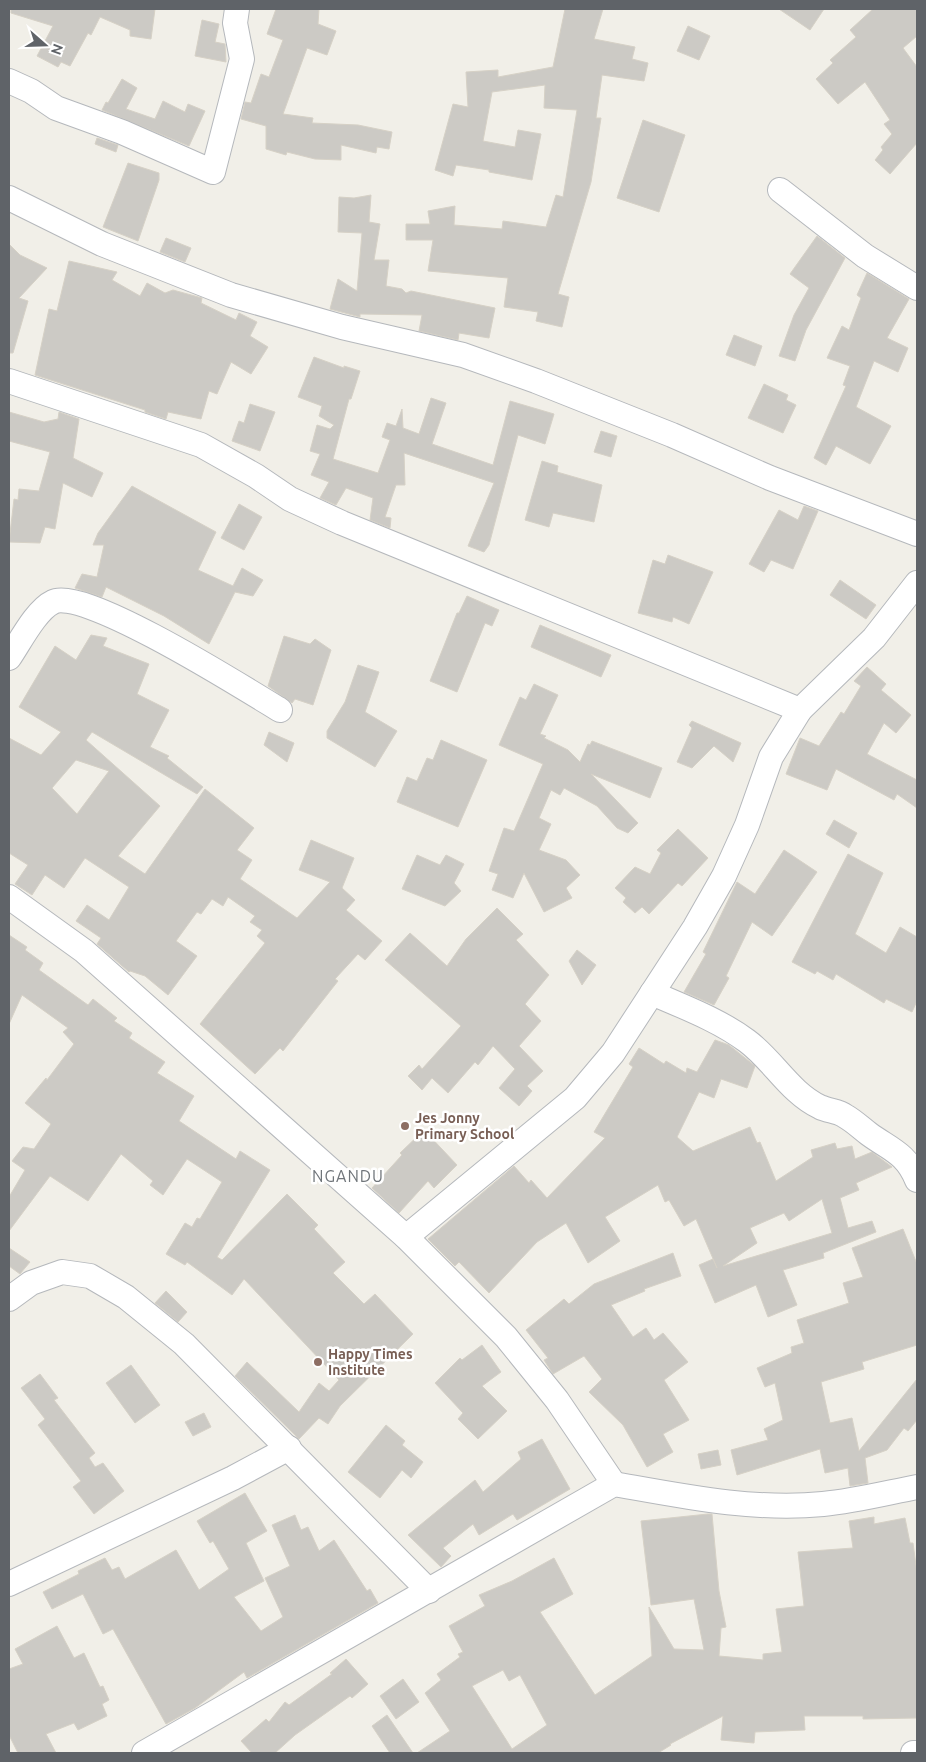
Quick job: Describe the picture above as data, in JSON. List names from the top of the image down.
{
  "districts": ["NGANDU"],
  "places": ["Jes Jonny Primary School", "Happy Times Institute"],
  "north": "right"
}
